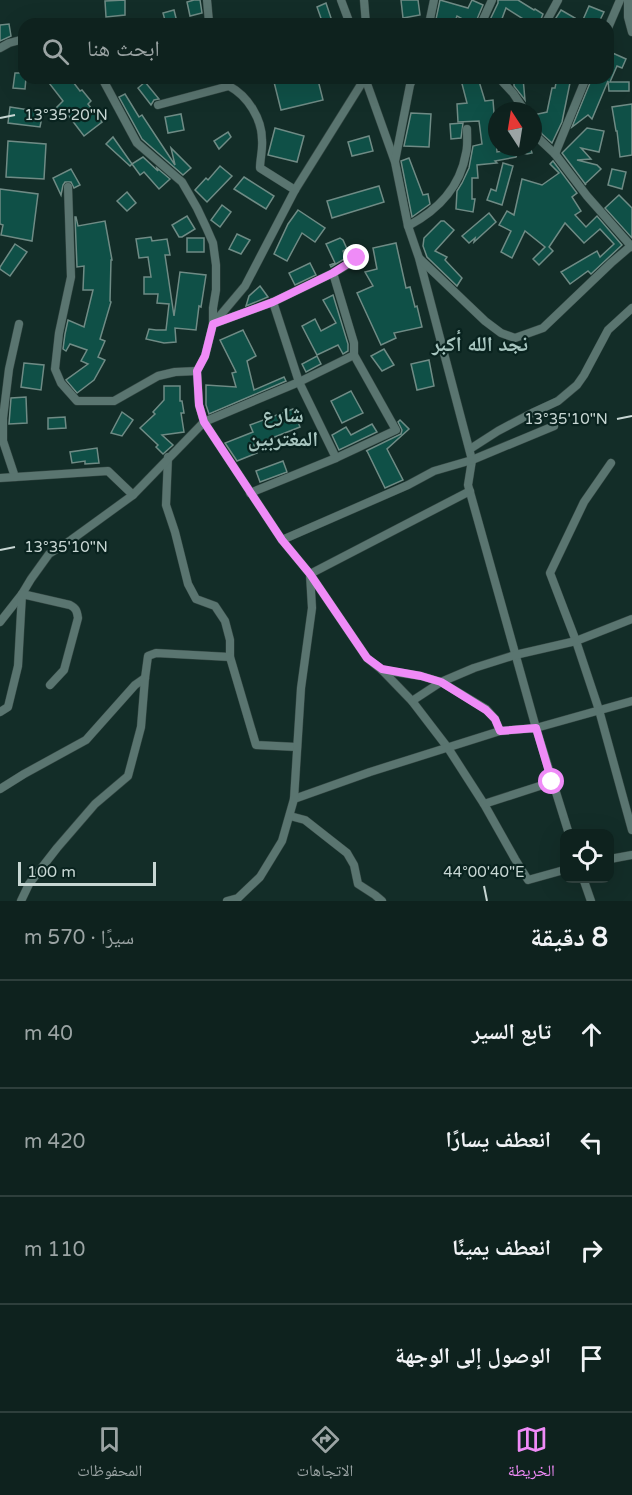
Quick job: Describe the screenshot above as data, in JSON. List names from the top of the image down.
{
  "districts": ["نجد الله أكبر", "شارع المغتربين"],
  "scale_bar": "100 m",
  "north": "top",
  "page": {
    "search": "ابحث هنا",
    "scale": "100 m",
    "heading": ["8 دقيقة", "سيرًا · 570 m"],
    "list": [
      ["تابع السير", "40 m"],
      ["انعطف يسارًا", "420 m"],
      ["انعطف يمينًا", "110 m"],
      "الوصول إلى الوجهة"
    ],
    "nav": ["الخريطة", "الاتجاهات", "المحفوظات"]
  },
  "coordinates": ["13°35'20\"N", "13°35'10\"N", "44°00'40\"E"]
}
